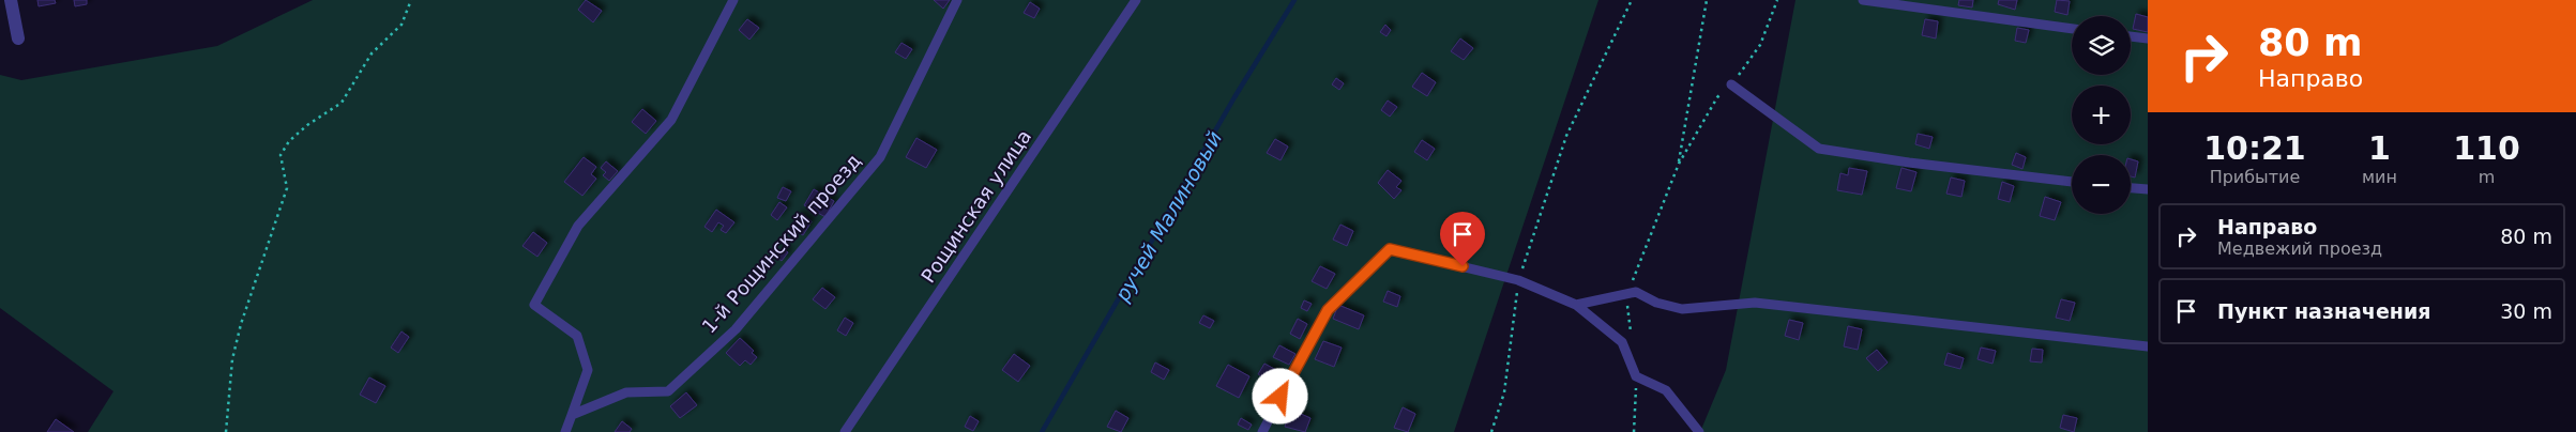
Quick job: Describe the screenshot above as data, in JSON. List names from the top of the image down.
{
  "streets": {
    "lane": ["Рощинская улица", "1-й Рощинский проезд"]
  },
  "water": ["ручей Малиновый"],
  "page": {
    "turn": ["80 m", "Направо"],
    "map_buttons": ["+", "−"],
    "eta": [
      "10:21",
      "Прибытие",
      "1",
      "мин",
      "110",
      "m"
    ],
    "list": [
      {
        "name": "Направо",
        "note": "Медвежий проезд",
        "value": "80 m"
      },
      {
        "name": "Пункт назначения",
        "value": "30 m"
      }
    ]
  }
}
